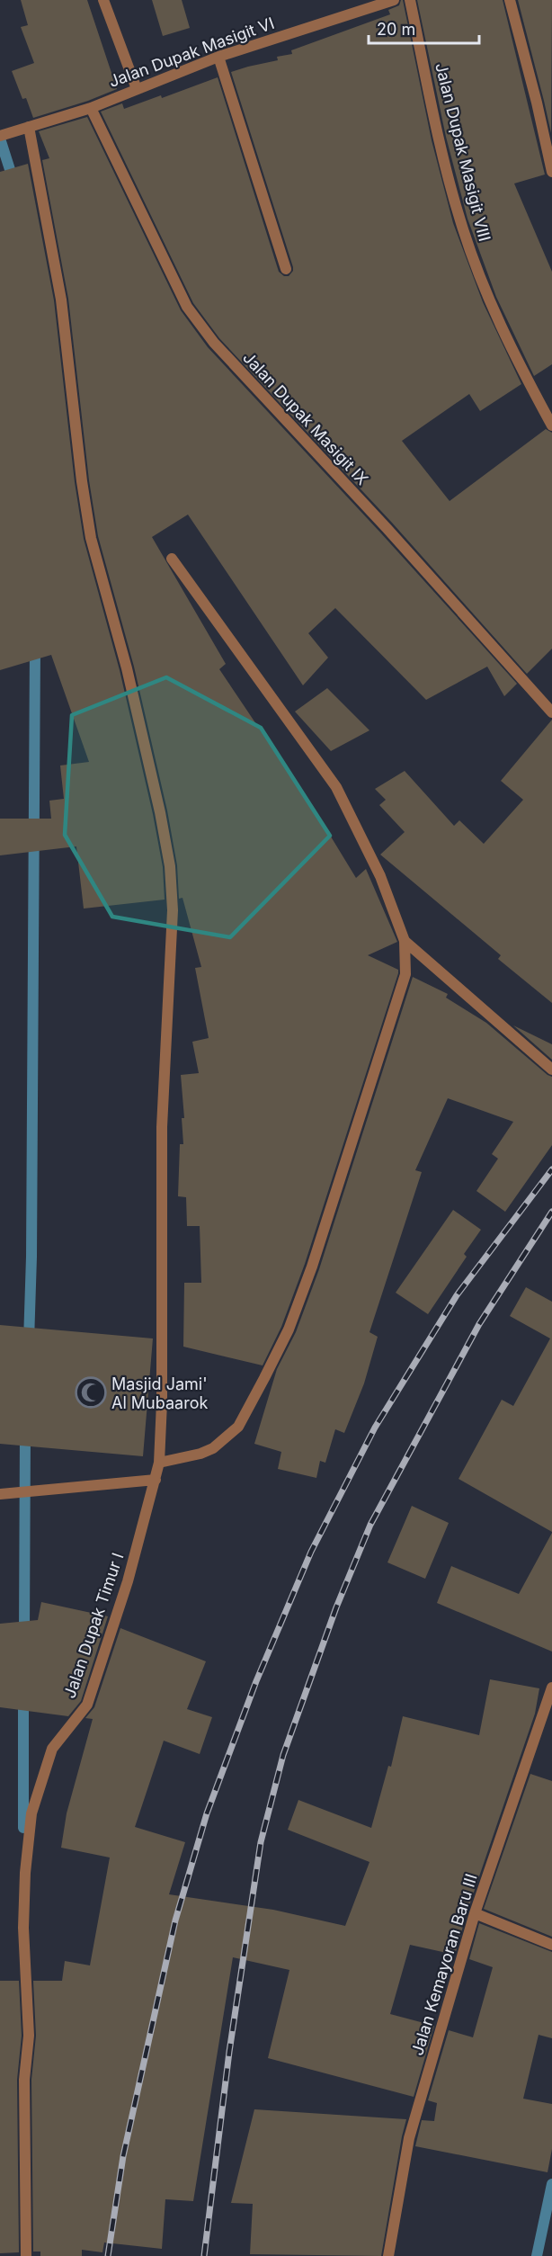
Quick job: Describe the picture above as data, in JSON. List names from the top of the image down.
{
  "streets": {
    "street": [
      "Jalan Dupak Masigit VI",
      "Jalan Dupak Masigit VIII",
      "Jalan Dupak Masigit IX",
      "Jalan Dupak Timur I",
      "Jalan Kemayoran Baru III"
    ]
  },
  "crossings": [
    ["Jalan Dupak Masigit VI", "Jalan Dupak Masigit IX"],
    ["Jalan Dupak Masigit VI", "Jalan Dupak Timur I"]
  ],
  "places": {
    "mosque": ["Masjid Jami' Al Mubaarok"]
  },
  "scale_bar": "20 m"
}
